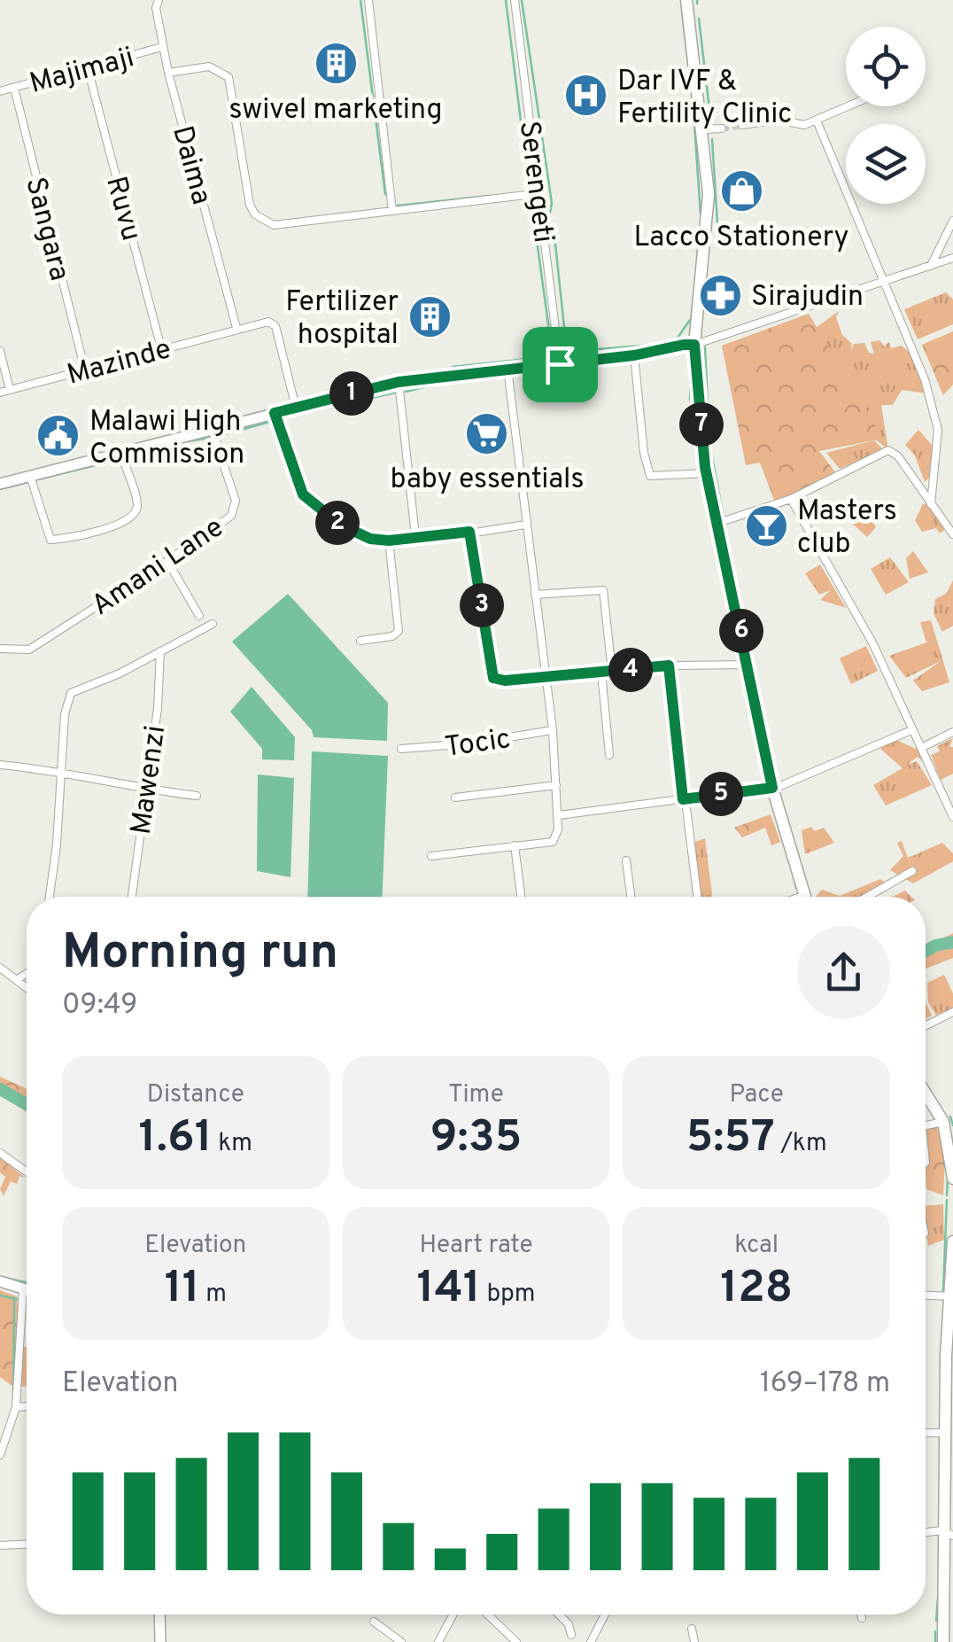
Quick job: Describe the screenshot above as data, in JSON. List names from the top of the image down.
{
  "streets": {
    "street": [
      "Majimaji",
      "Daima",
      "Serengeti",
      "Ruvu",
      "Sangara",
      "Mazinde",
      "Amani Lane",
      "Tocic",
      "Mawenzi"
    ]
  },
  "crossings": [
    ["Majimaji", "Daima"],
    ["Majimaji", "Ruvu"],
    ["Majimaji", "Sangara"],
    ["Daima", "Mazinde"],
    ["Ruvu", "Mazinde"],
    ["Sangara", "Mazinde"]
  ],
  "places": {
    "building": ["swivel marketing", "Fertilizer hospital"],
    "hospital": ["Dar IVF & Fertility Clinic"],
    "shop": ["Lacco Stationery"],
    "pharmacy": ["Sirajudin"],
    "supermarket": ["baby essentials"],
    "public building": ["Malawi High Commission"],
    "bar": ["Masters club"]
  },
  "page": {
    "pins": [
      "1",
      "7",
      "2",
      "3",
      "6",
      "4",
      "5"
    ],
    "heading": ["Morning run", "09:49"],
    "stats": [
      ["Distance", "1.61 km"],
      ["Time", "9:35"],
      ["Pace", "5:57 /km"],
      ["Elevation", "11 m"],
      ["Heart rate", "141 bpm"],
      ["kcal", "128"]
    ],
    "chart": ["Elevation", "169–178 m"]
  }
}
